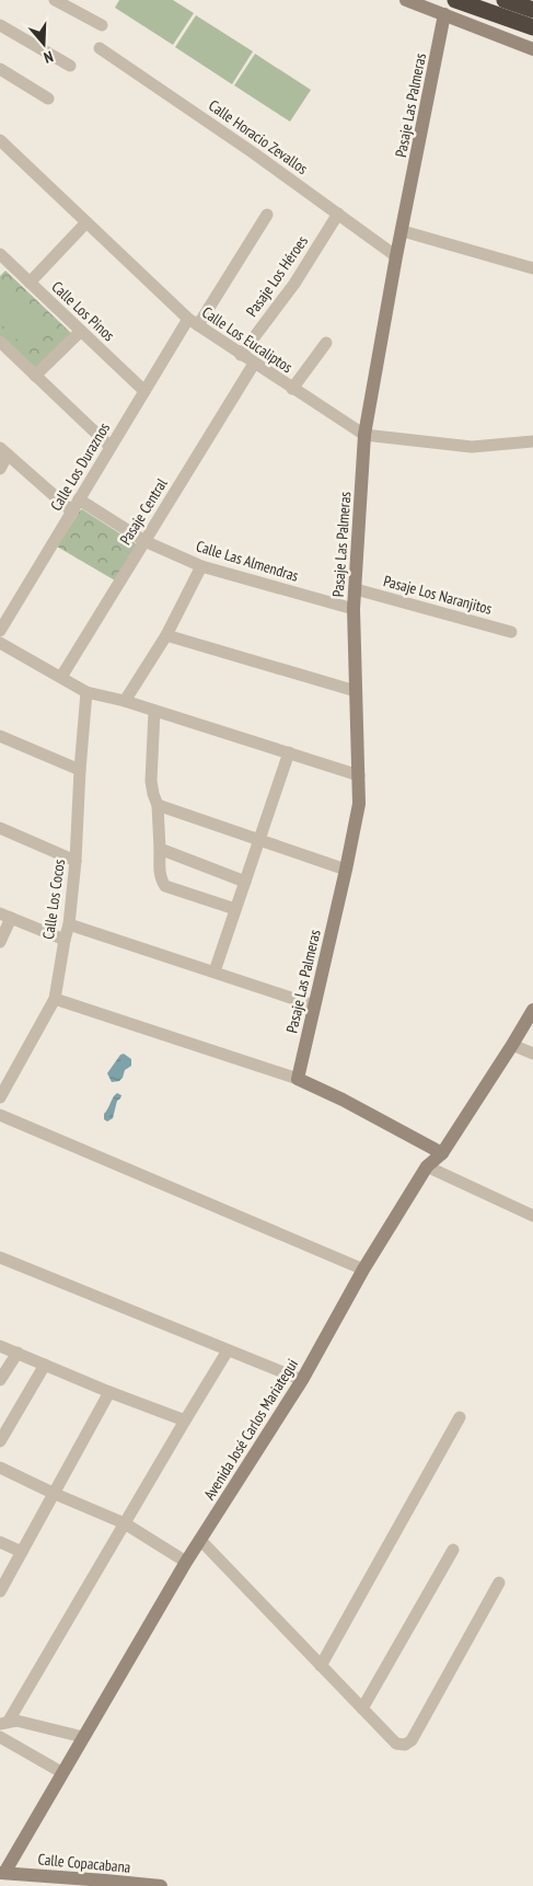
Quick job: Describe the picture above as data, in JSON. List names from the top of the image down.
{
  "streets": {
    "street": [
      "Pasaje Las Palmeras",
      "Calle Horacio Zevallos",
      "Pasaje Los Héroes",
      "Calle Los Pinos",
      "Calle Los Eucaliptos",
      "Calle Los Duraznos",
      "Pasaje Central",
      "Calle Las Almendras",
      "Pasaje Los Naranjitos",
      "Calle Los Cocos",
      "Avenida José Carlos Mariategui",
      "Calle Copacabana"
    ]
  },
  "crossings": [
    ["Pasaje Las Palmeras", "Calle Horacio Zevallos"],
    ["Pasaje Las Palmeras", "Calle Los Eucaliptos"],
    ["Pasaje Las Palmeras", "Calle Las Almendras"],
    ["Pasaje Las Palmeras", "Pasaje Los Naranjitos"],
    ["Calle Horacio Zevallos", "Pasaje Los Héroes"],
    ["Pasaje Los Héroes", "Calle Los Eucaliptos"],
    ["Calle Los Pinos", "Calle Los Duraznos"],
    ["Calle Los Eucaliptos", "Calle Los Duraznos"],
    ["Calle Los Eucaliptos", "Pasaje Central"],
    ["Calle Los Duraznos", "Calle Las Almendras"],
    ["Pasaje Central", "Calle Las Almendras"],
    ["Avenida José Carlos Mariategui", "Calle Copacabana"]
  ],
  "north": "bottom"
}
